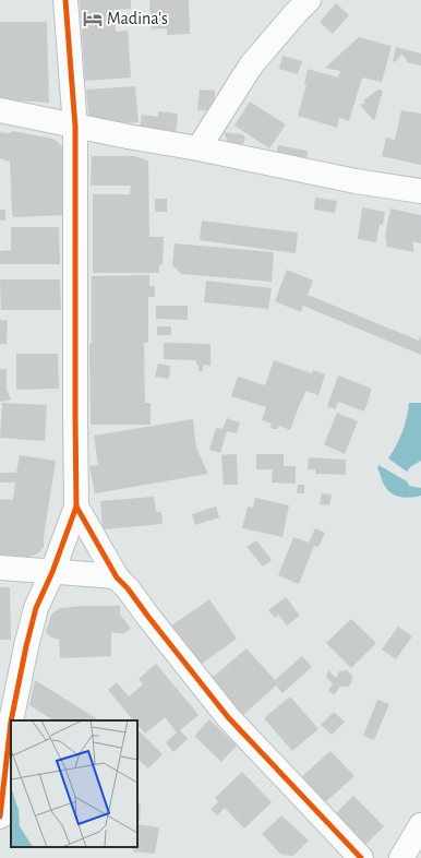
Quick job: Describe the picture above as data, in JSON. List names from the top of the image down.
{
  "places": {
    "hotel": ["Madina's"]
  }
}
